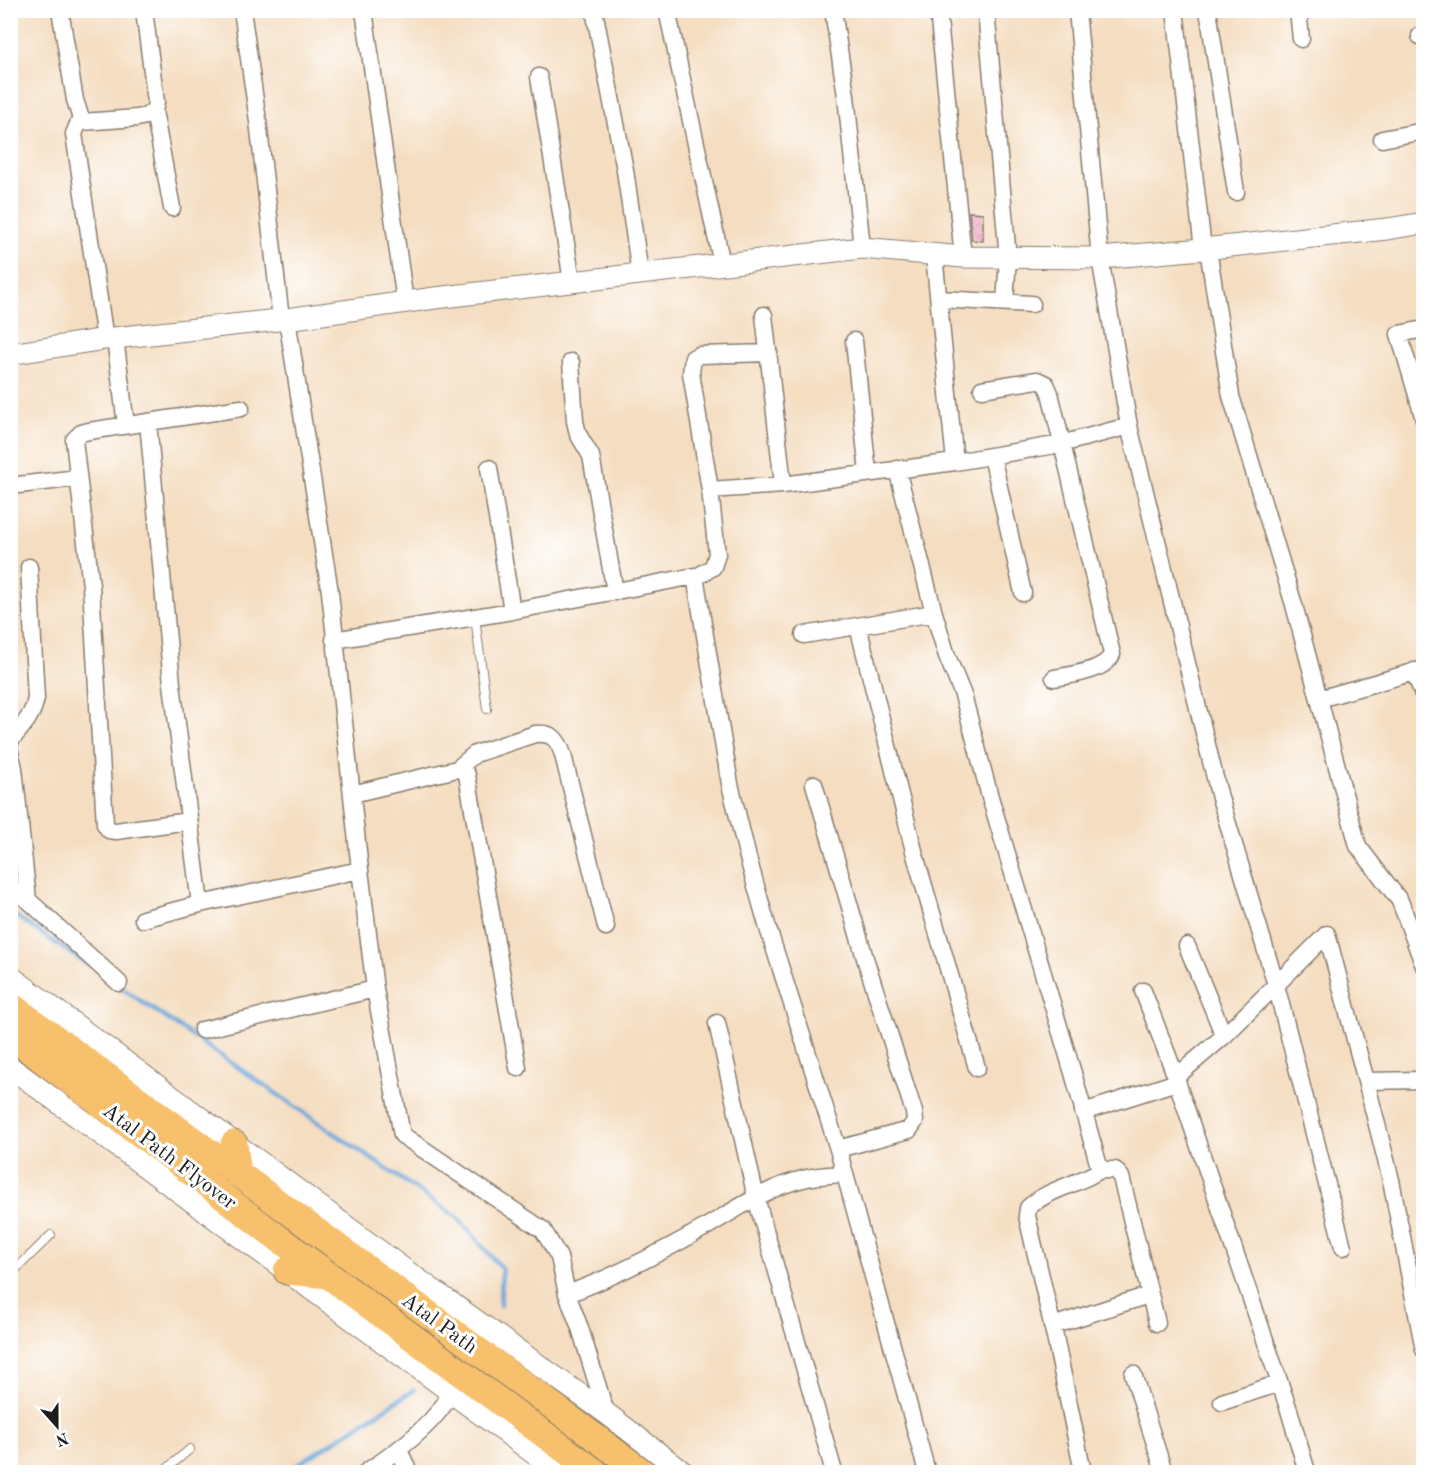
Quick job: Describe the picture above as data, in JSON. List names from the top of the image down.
{
  "streets": {
    "main road": ["Atal Path Flyover", "Atal Path"]
  },
  "crossings": [
    ["Atal Path Flyover", "Atal Path"]
  ],
  "north": "bottom"
}
